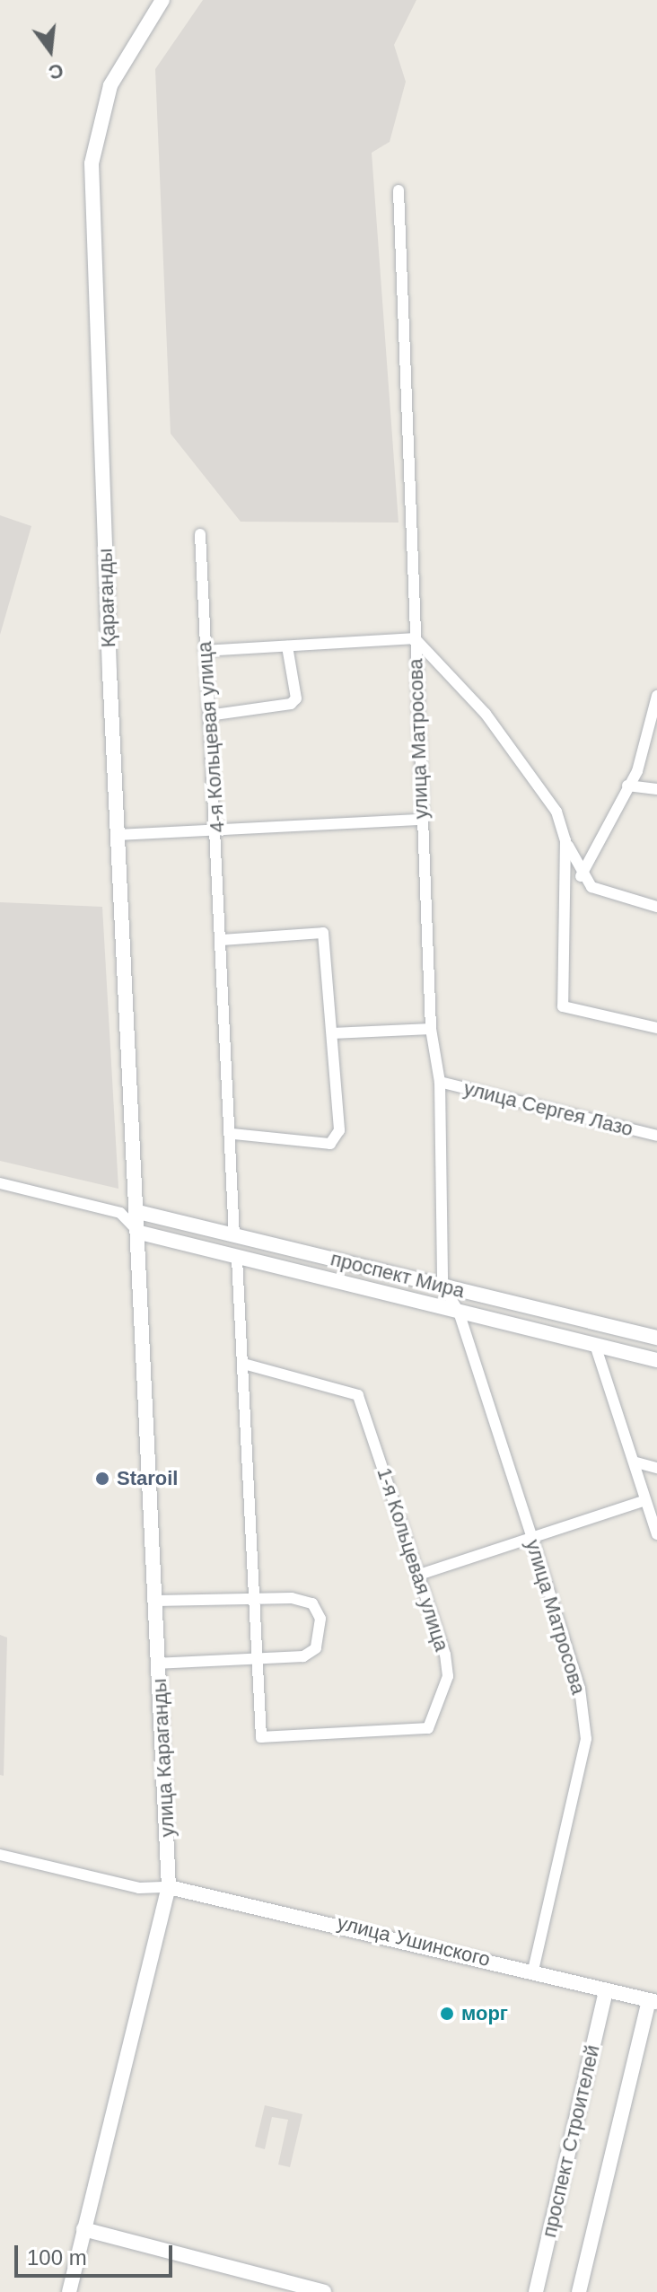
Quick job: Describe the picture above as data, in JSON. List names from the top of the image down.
{
  "streets": {
    "main road": [
      "Қарағанды",
      "проспект Мира",
      "улица Караганды",
      "улица Ушинского",
      "проспект Строителей"
    ],
    "street": [
      "4-я Кольцевая улица",
      "улица Матросова",
      "улица Сергея Лазо",
      "1-я Кольцевая улица"
    ]
  },
  "crossings": [
    ["Қарағанды", "проспект Мира"],
    ["Қарағанды", "улица Караганды"],
    ["4-я Кольцевая улица", "проспект Мира"],
    ["улица Матросова", "улица Сергея Лазо"],
    ["улица Матросова", "проспект Мира"],
    ["улица Матросова", "улица Ушинского"],
    ["проспект Мира", "1-я Кольцевая улица"],
    ["проспект Мира", "улица Караганды"],
    ["улица Караганды", "улица Ушинского"],
    ["улица Ушинского", "проспект Строителей"]
  ],
  "places": ["Staroil", "морг"],
  "scale_bar": "100 m",
  "north": "bottom"
}
